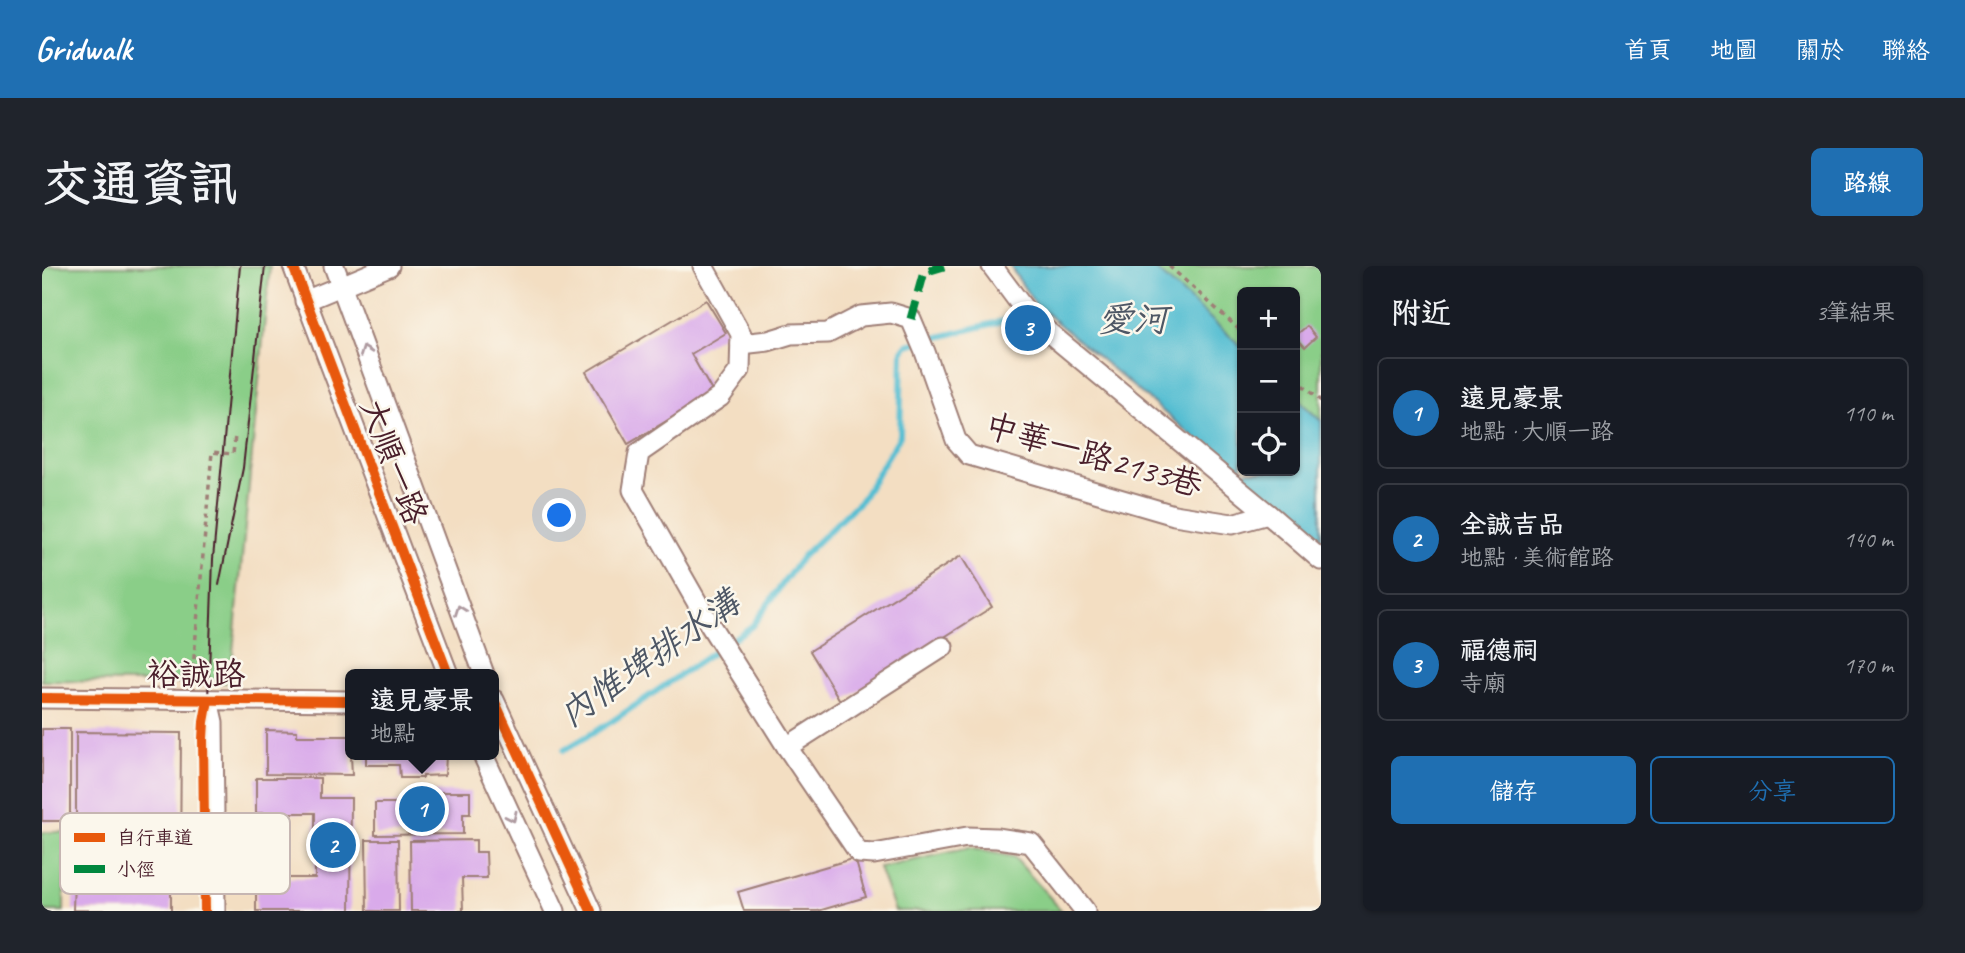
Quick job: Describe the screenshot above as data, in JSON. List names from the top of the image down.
{
  "streets": {
    "street": ["中華一路2133巷", "大順一路", "裕誠路"]
  },
  "water": ["愛河", "內惟埤排水溝"],
  "legend": ["自行車道", "小徑"],
  "page": {
    "header": "Gridwalk",
    "nav": [
      "首頁",
      "地圖",
      "關於",
      "聯絡"
    ],
    "buttons": [
      "路線",
      ["儲存", "分享"]
    ],
    "title": "交通資訊",
    "heading": ["附近", "3筆結果"],
    "map_buttons": ["+", "−"],
    "pins": ["3", "1", "2"],
    "list": [
      {
        "mark": "1",
        "name": "遠見豪景",
        "note": "地點 · 大順一路",
        "value": "110 m"
      },
      {
        "mark": "2",
        "name": "全誠吉品",
        "note": "地點 · 美術館路",
        "value": "140 m"
      },
      {
        "mark": "3",
        "name": "福德祠",
        "note": "寺廟",
        "value": "170 m"
      }
    ],
    "popup": ["遠見豪景", "地點"]
  }
}
